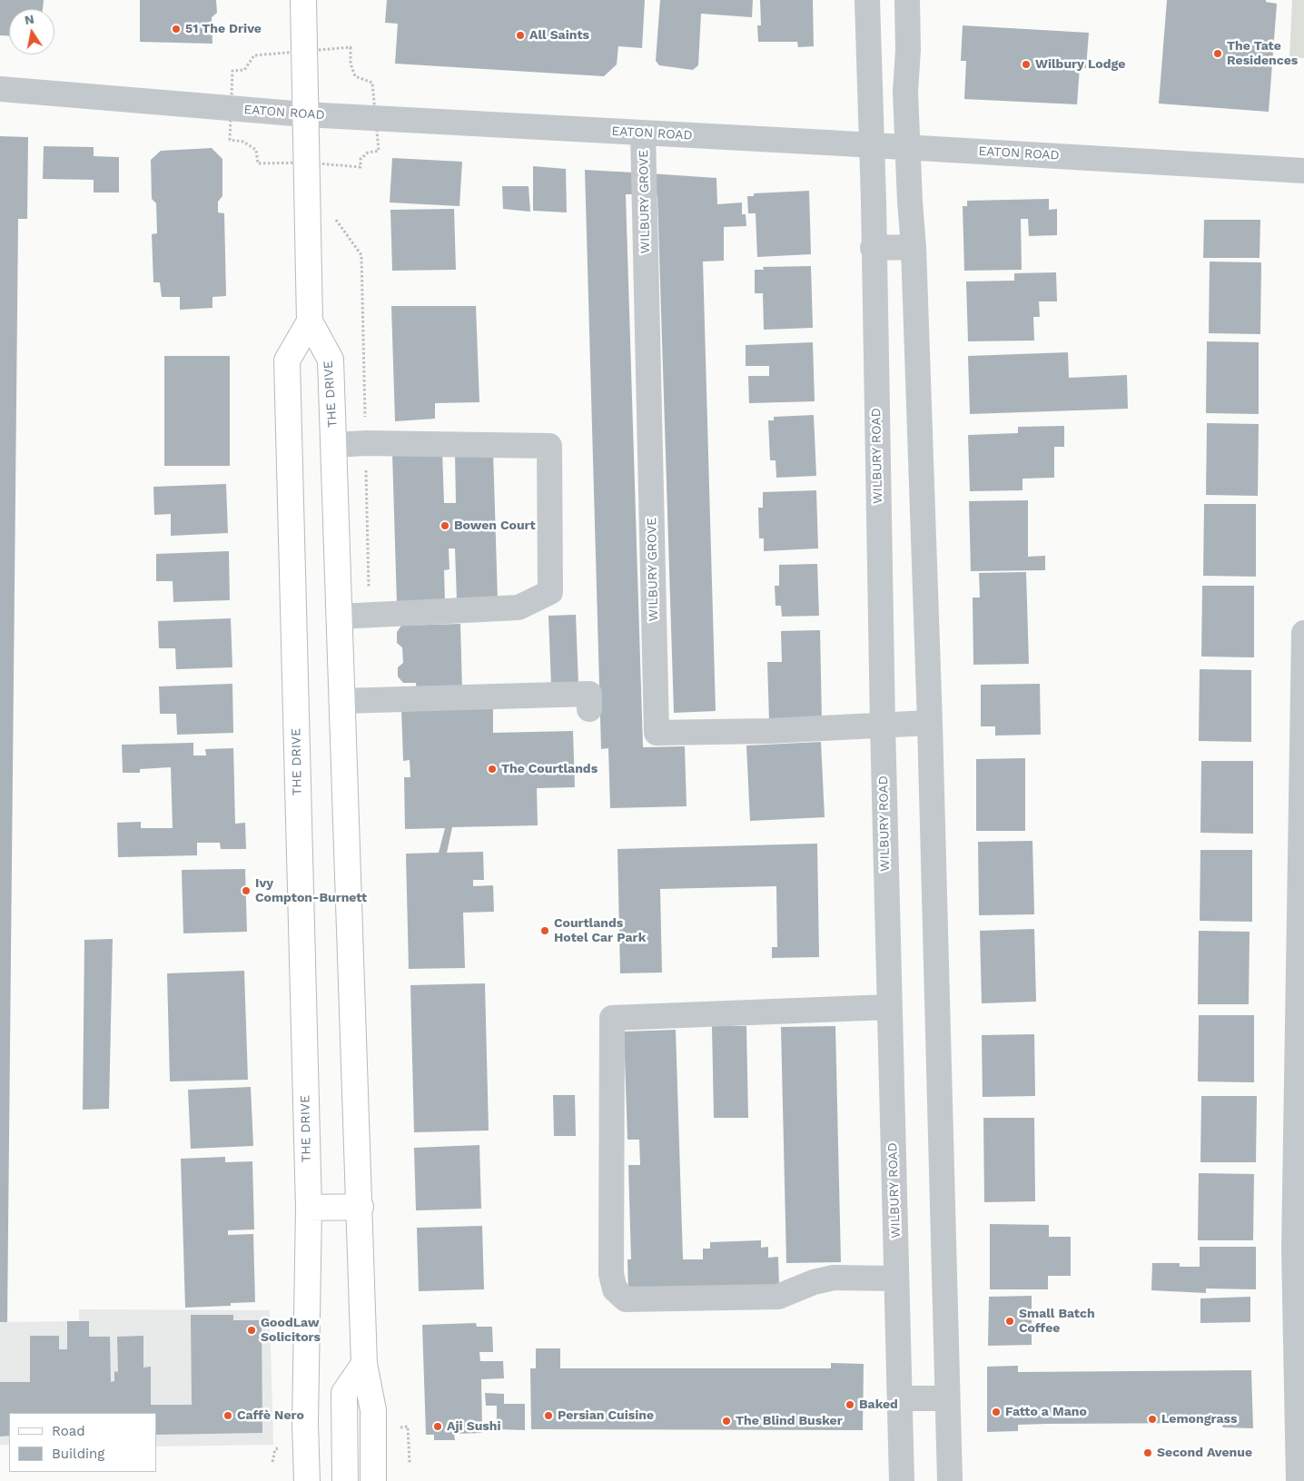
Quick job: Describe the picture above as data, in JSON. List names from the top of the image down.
{
  "streets": {
    "main road": ["THE DRIVE"],
    "street": ["EATON ROAD", "WILBURY GROVE", "WILBURY ROAD"]
  },
  "crossings": [
    ["EATON ROAD", "WILBURY GROVE"],
    ["EATON ROAD", "THE DRIVE"],
    ["EATON ROAD", "WILBURY ROAD"],
    ["WILBURY GROVE", "WILBURY ROAD"]
  ],
  "places": [
    "51 The Drive",
    "All Saints",
    "The Tate Residences",
    "Wilbury Lodge",
    "Bowen Court",
    "The Courtlands",
    "Ivy Compton-Burnett",
    "Courtlands Hotel Car Park",
    "Small Batch Coffee",
    "GoodLaw Solicitors",
    "Baked",
    "Fatto a Mano",
    "Caffè Nero",
    "Persian Cuisine",
    "Lemongrass",
    "The Blind Busker",
    "Aji Sushi",
    "Second Avenue"
  ],
  "legend": ["Road", "Building"],
  "north": "top"
}
